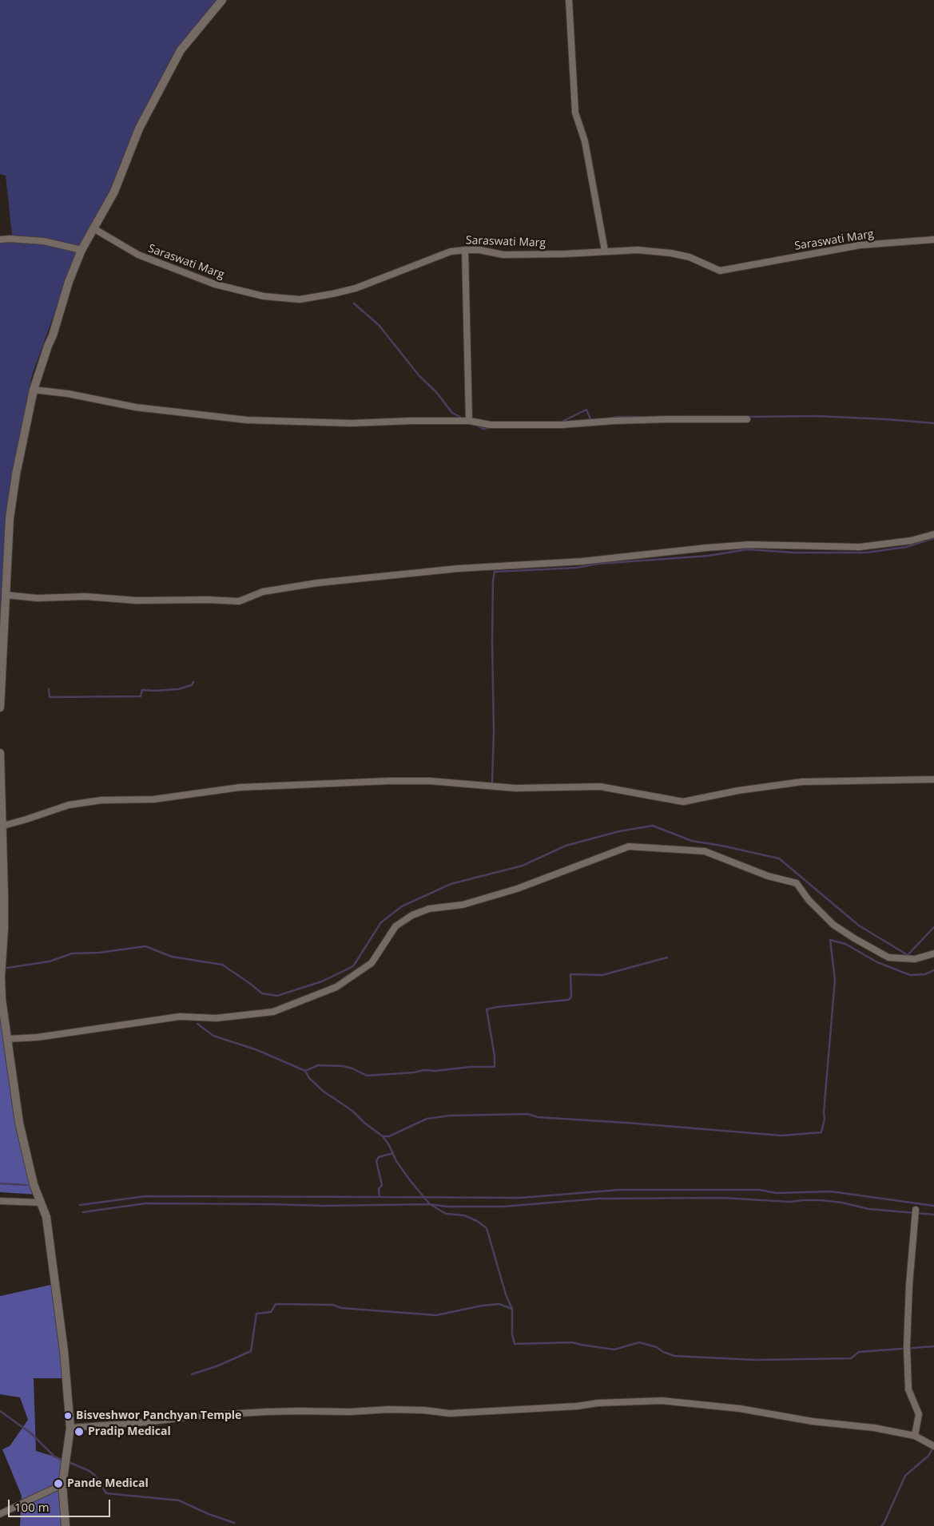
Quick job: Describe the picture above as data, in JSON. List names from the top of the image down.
{
  "streets": {
    "street": ["Saraswati Marg"]
  },
  "places": ["Bisveshwor Panchyan Temple", "Pradip Medical", "Pande Medical"],
  "scale_bar": "100 m"
}
